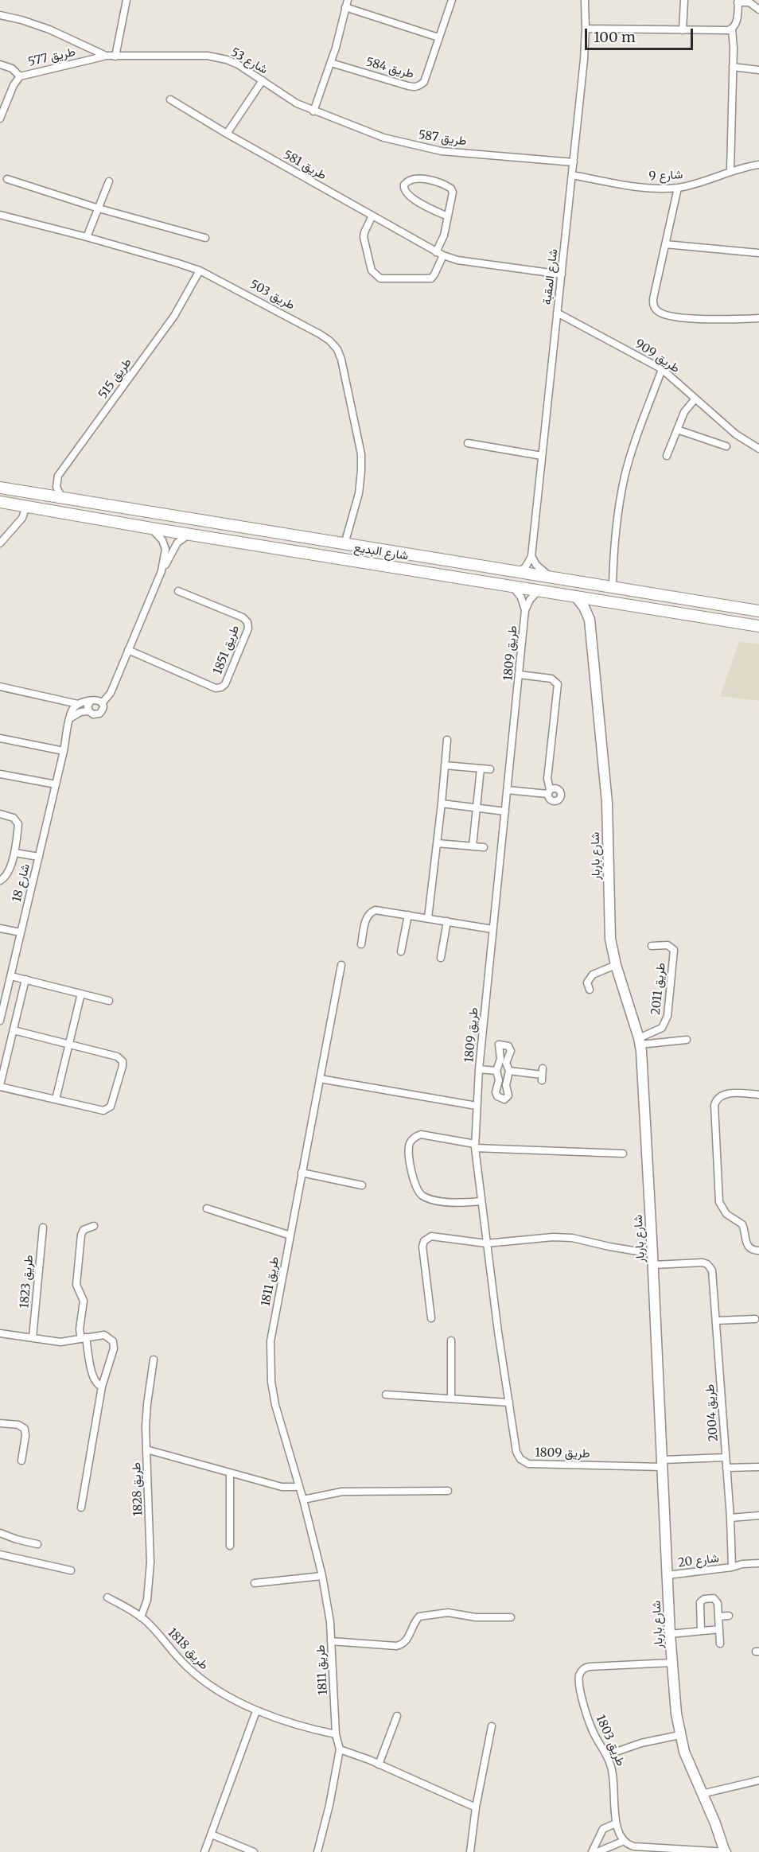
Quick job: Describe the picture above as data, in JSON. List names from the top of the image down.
{
  "streets": {
    "main road": ["شارع البديع"],
    "street": [
      "طريق 577",
      "شارع 53",
      "طريق 584",
      "طريق 587",
      "طريق 581",
      "شارع 9",
      "شارع المقبة",
      "طريق 503",
      "طريق 909",
      "طريق 515",
      "طريق 1851",
      "طريق 1809",
      "شارع باربار",
      "شارع 18",
      "طريق 2011",
      "طريق 1823",
      "طريق 1811",
      "طريق 2004",
      "طريق 1828",
      "شارع 20",
      "طريق 1818",
      "طريق 1803"
    ]
  },
  "crossings": [
    ["طريق 577", "شارع 53"],
    ["شارع 53", "طريق 587"],
    ["طريق 587", "شارع المقبة"],
    ["طريق 581", "شارع المقبة"],
    ["شارع 9", "شارع المقبة"],
    ["شارع المقبة", "طريق 909"],
    ["طريق 503", "طريق 515"],
    ["طريق 503", "شارع البديع"],
    ["طريق 515", "شارع البديع"],
    ["شارع البديع", "طريق 1809"],
    ["شارع البديع", "شارع باربار"],
    ["طريق 1809", "شارع باربار"],
    ["طريق 1809", "طريق 2004"],
    ["شارع باربار", "طريق 2011"],
    ["شارع باربار", "طريق 2004"],
    ["شارع باربار", "شارع 20"],
    ["شارع باربار", "طريق 1803"],
    ["طريق 1811", "طريق 1818"],
    ["طريق 2004", "شارع 20"],
    ["طريق 1828", "طريق 1818"]
  ],
  "scale_bar": "100 m"
}
